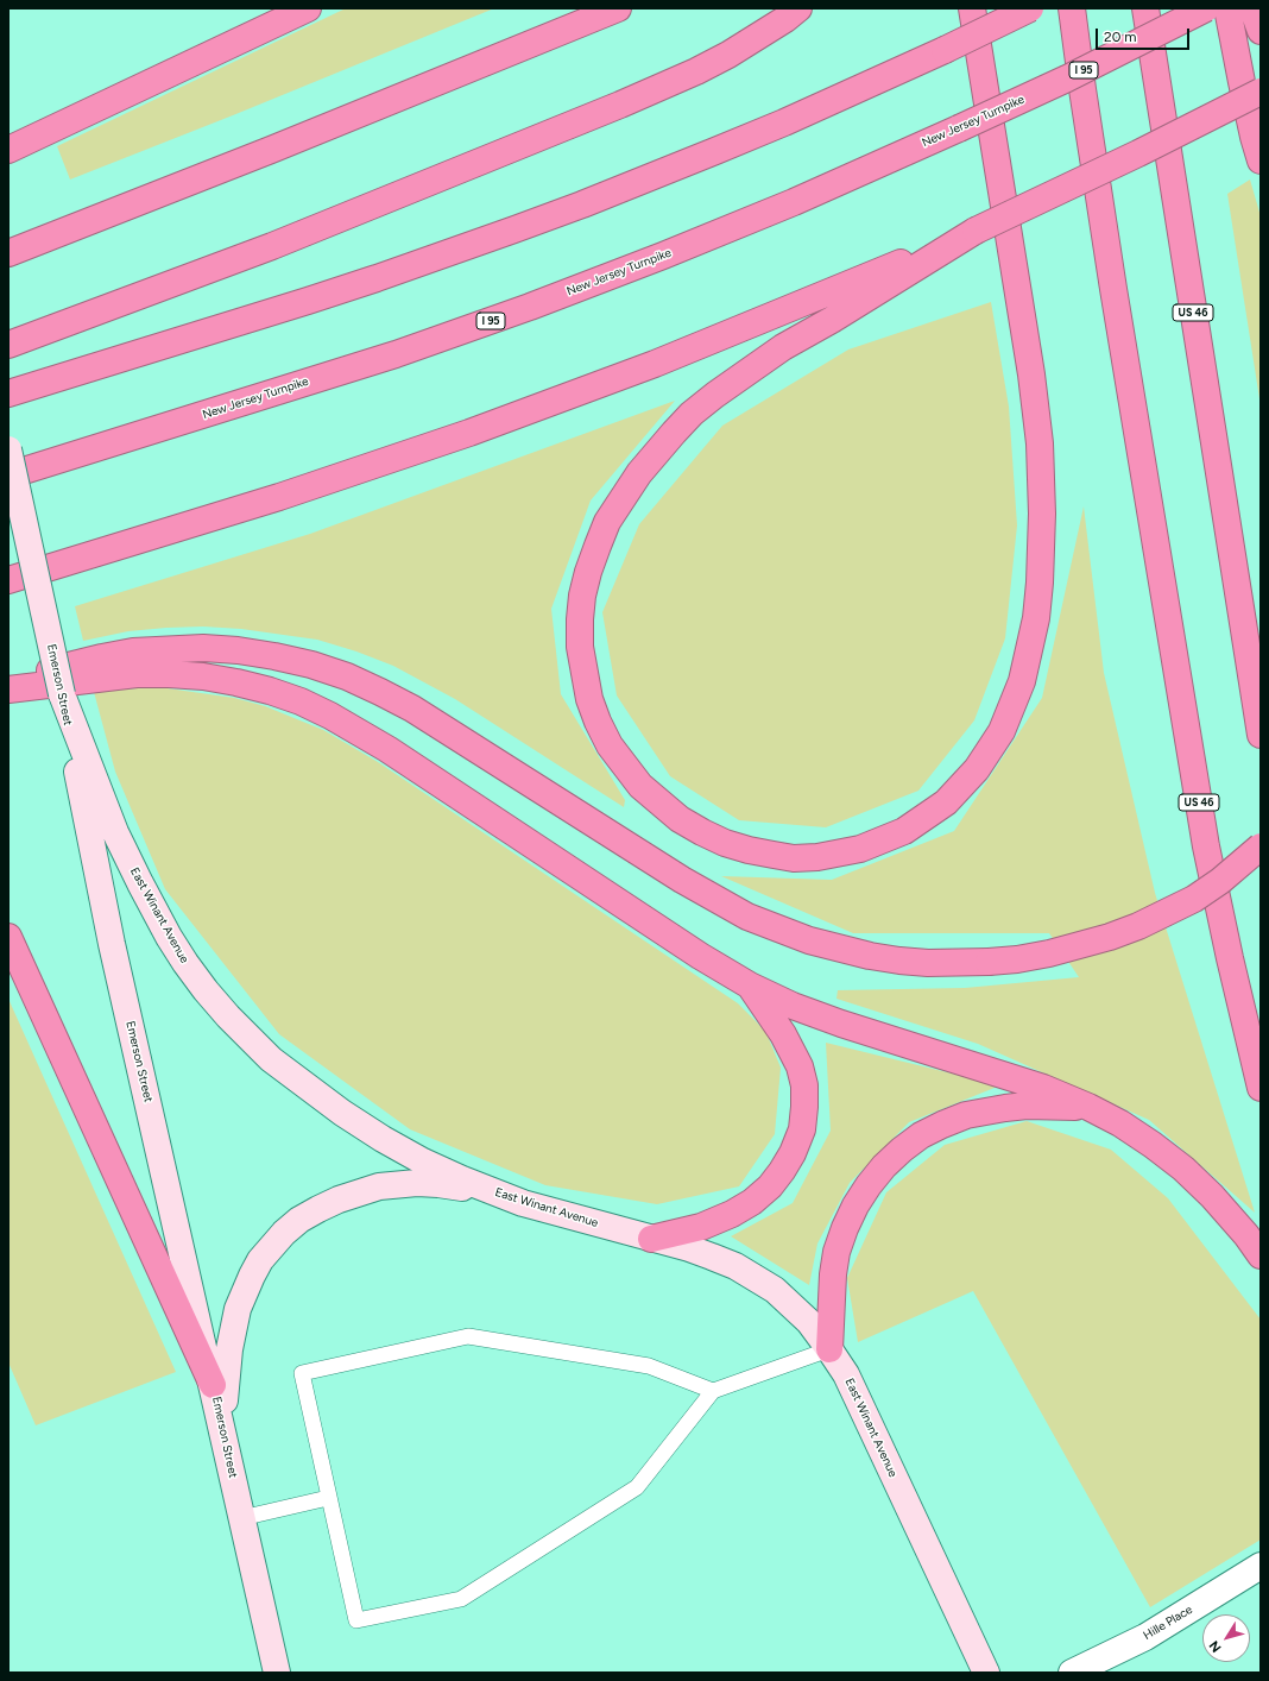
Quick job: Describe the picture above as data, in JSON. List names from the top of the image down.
{
  "streets": {
    "highway": ["I 95", "New Jersey Turnpike", "US 46"],
    "main road": ["Emerson Street", "East Winant Avenue"],
    "street": ["Hille Place"]
  },
  "crossings": [
    ["Emerson Street", "East Winant Avenue"]
  ],
  "scale_bar": "20 m",
  "north": "bottom left"
}
